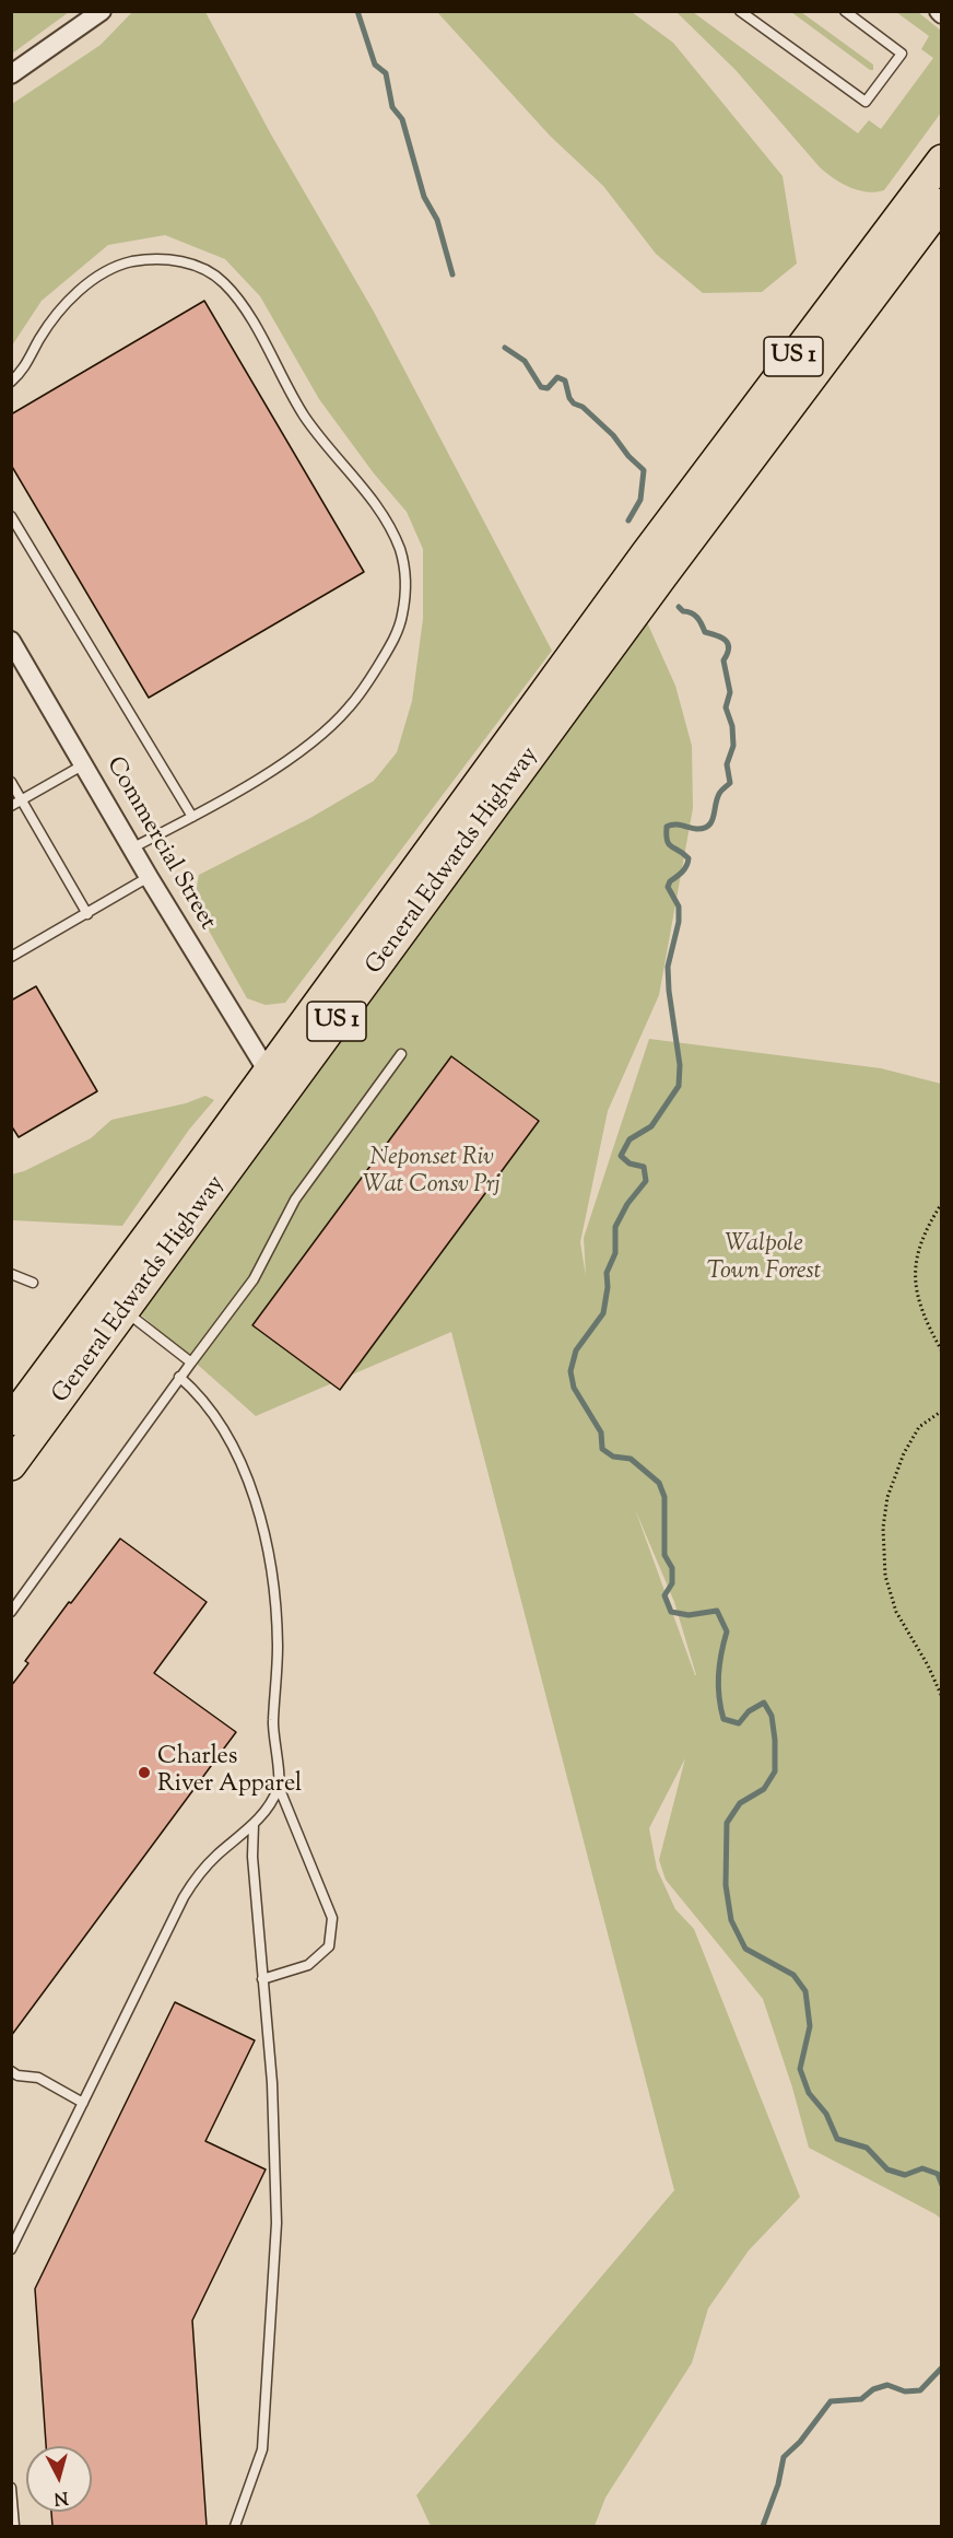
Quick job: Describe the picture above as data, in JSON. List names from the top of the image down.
{
  "streets": {
    "main road": ["US 1", "General Edwards Highway"],
    "street": ["Commercial Street"]
  },
  "crossings": [
    ["US 1", "General Edwards Highway"],
    ["Commercial Street", "General Edwards Highway"]
  ],
  "parks": ["Neponset Riv Wat Consv Prj", "Walpole Town Forest"],
  "places": ["Charles River Apparel"],
  "north": "bottom"
}
